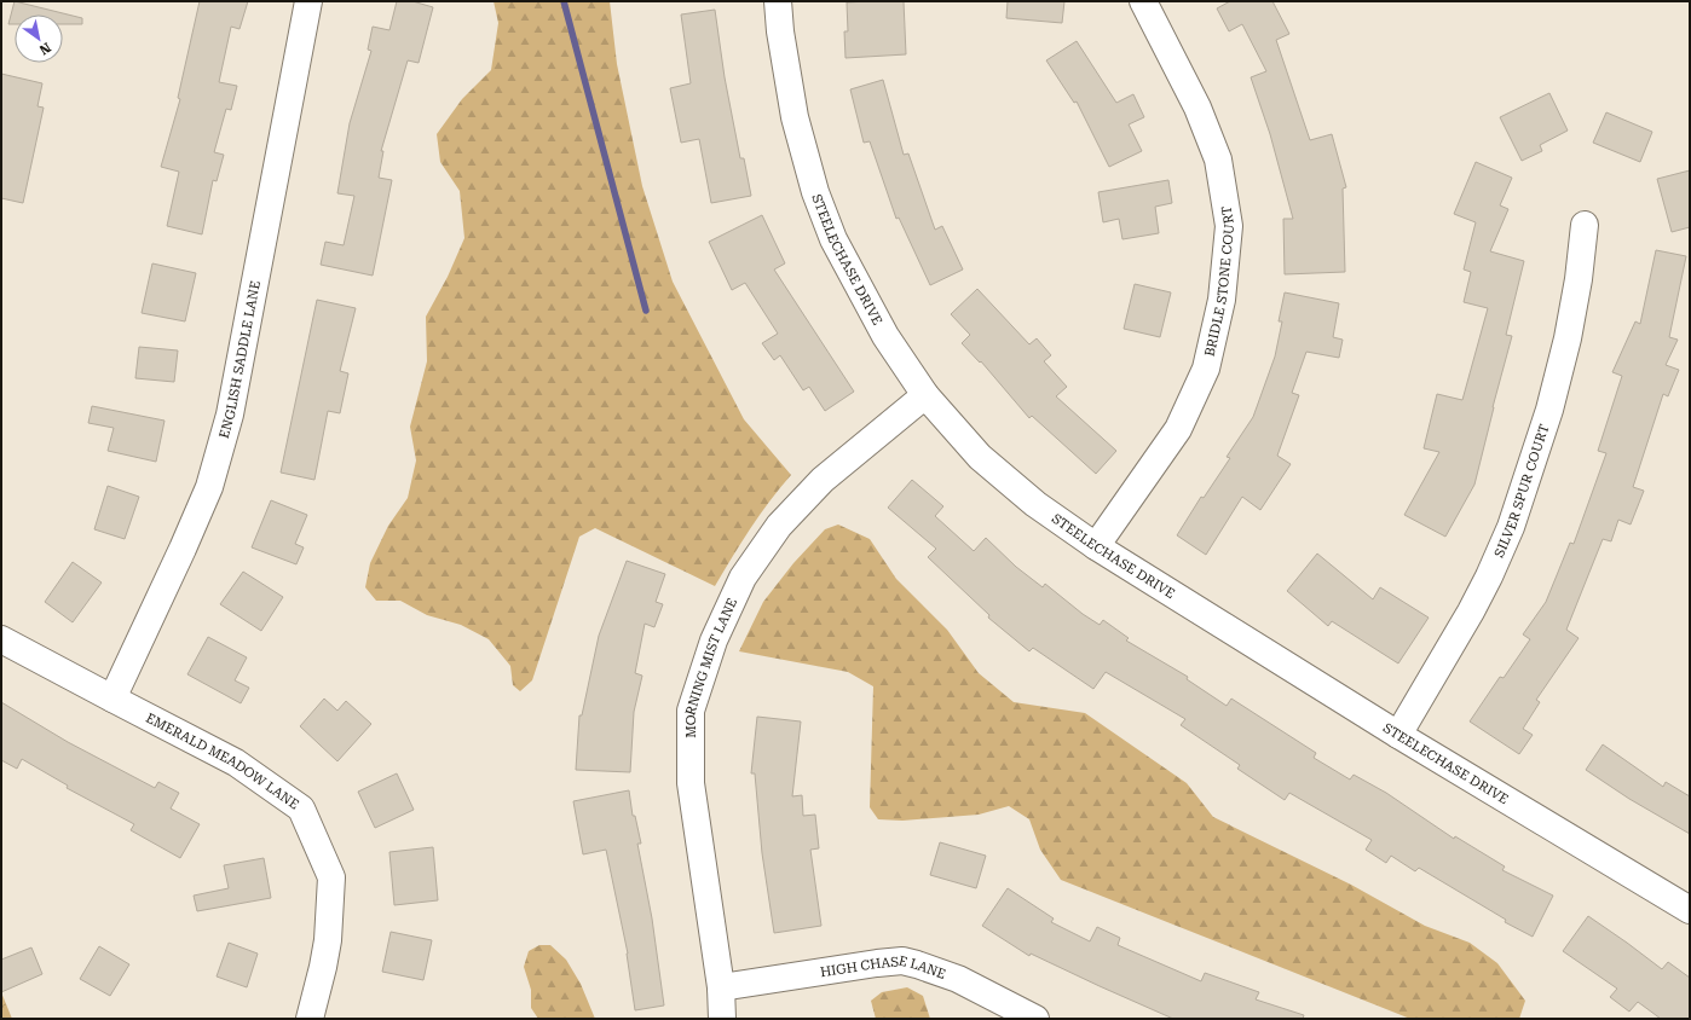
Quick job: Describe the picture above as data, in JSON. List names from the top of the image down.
{
  "streets": {
    "street": [
      "STEELECHASE DRIVE",
      "BRIDLE STONE COURT",
      "ENGLISH SADDLE LANE",
      "SILVER SPUR COURT",
      "MORNING MIST LANE",
      "EMERALD MEADOW LANE",
      "HIGH CHASE LANE"
    ]
  },
  "crossings": [
    ["STEELECHASE DRIVE", "BRIDLE STONE COURT"],
    ["STEELECHASE DRIVE", "SILVER SPUR COURT"],
    ["STEELECHASE DRIVE", "MORNING MIST LANE"],
    ["ENGLISH SADDLE LANE", "EMERALD MEADOW LANE"],
    ["MORNING MIST LANE", "HIGH CHASE LANE"]
  ],
  "north": "bottom right"
}
